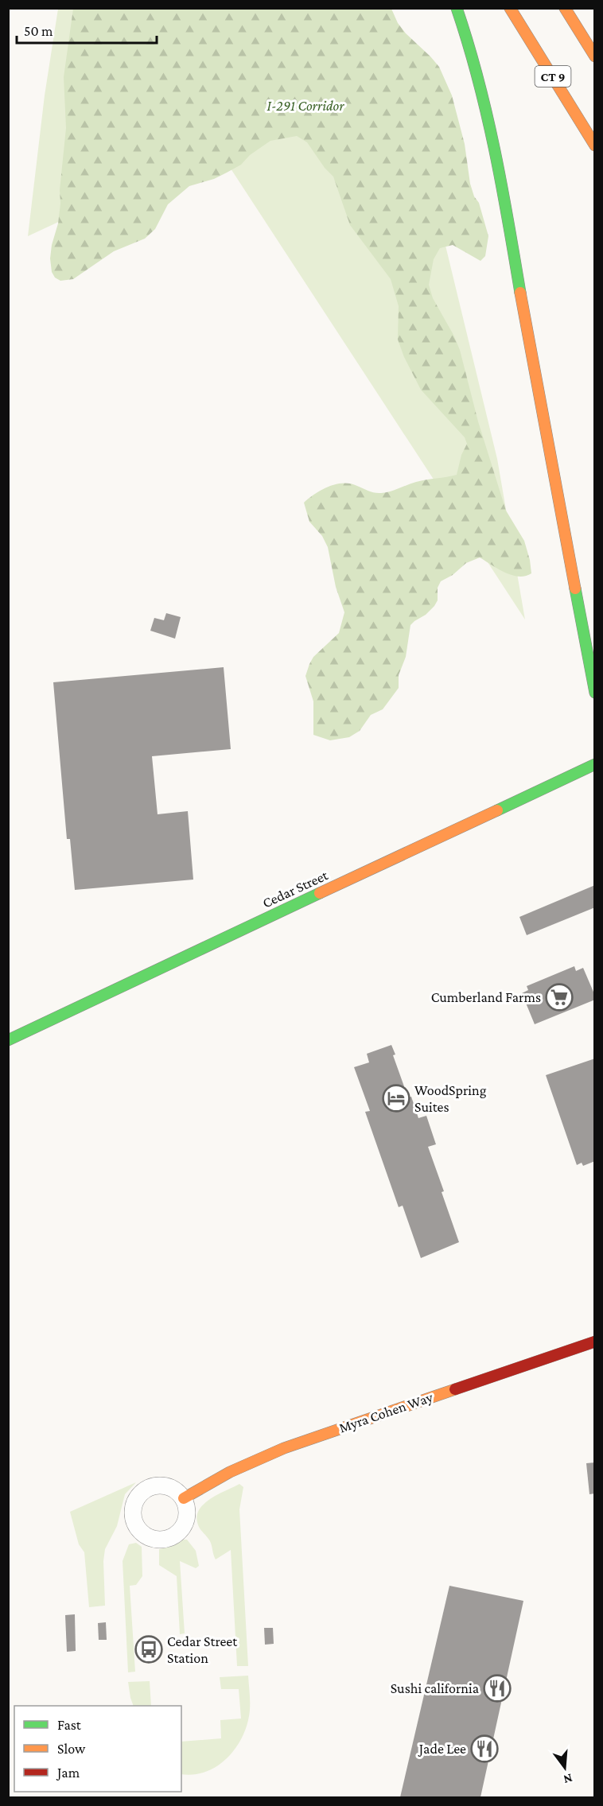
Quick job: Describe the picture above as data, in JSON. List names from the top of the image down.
{
  "streets": {
    "main road": ["CT 9", "Cedar Street", "Myra Cohen Way"]
  },
  "parks": ["I-291 Corridor"],
  "places": {
    "supermarket": ["Cumberland Farms"],
    "hotel": ["WoodSpring Suites"],
    "bus stop": ["Cedar Street Station"],
    "restaurant": ["Sushi california", "Jade Lee"]
  },
  "legend": ["Fast", "Slow", "Jam"],
  "scale_bar": "50 m",
  "north": "bottom"
}
